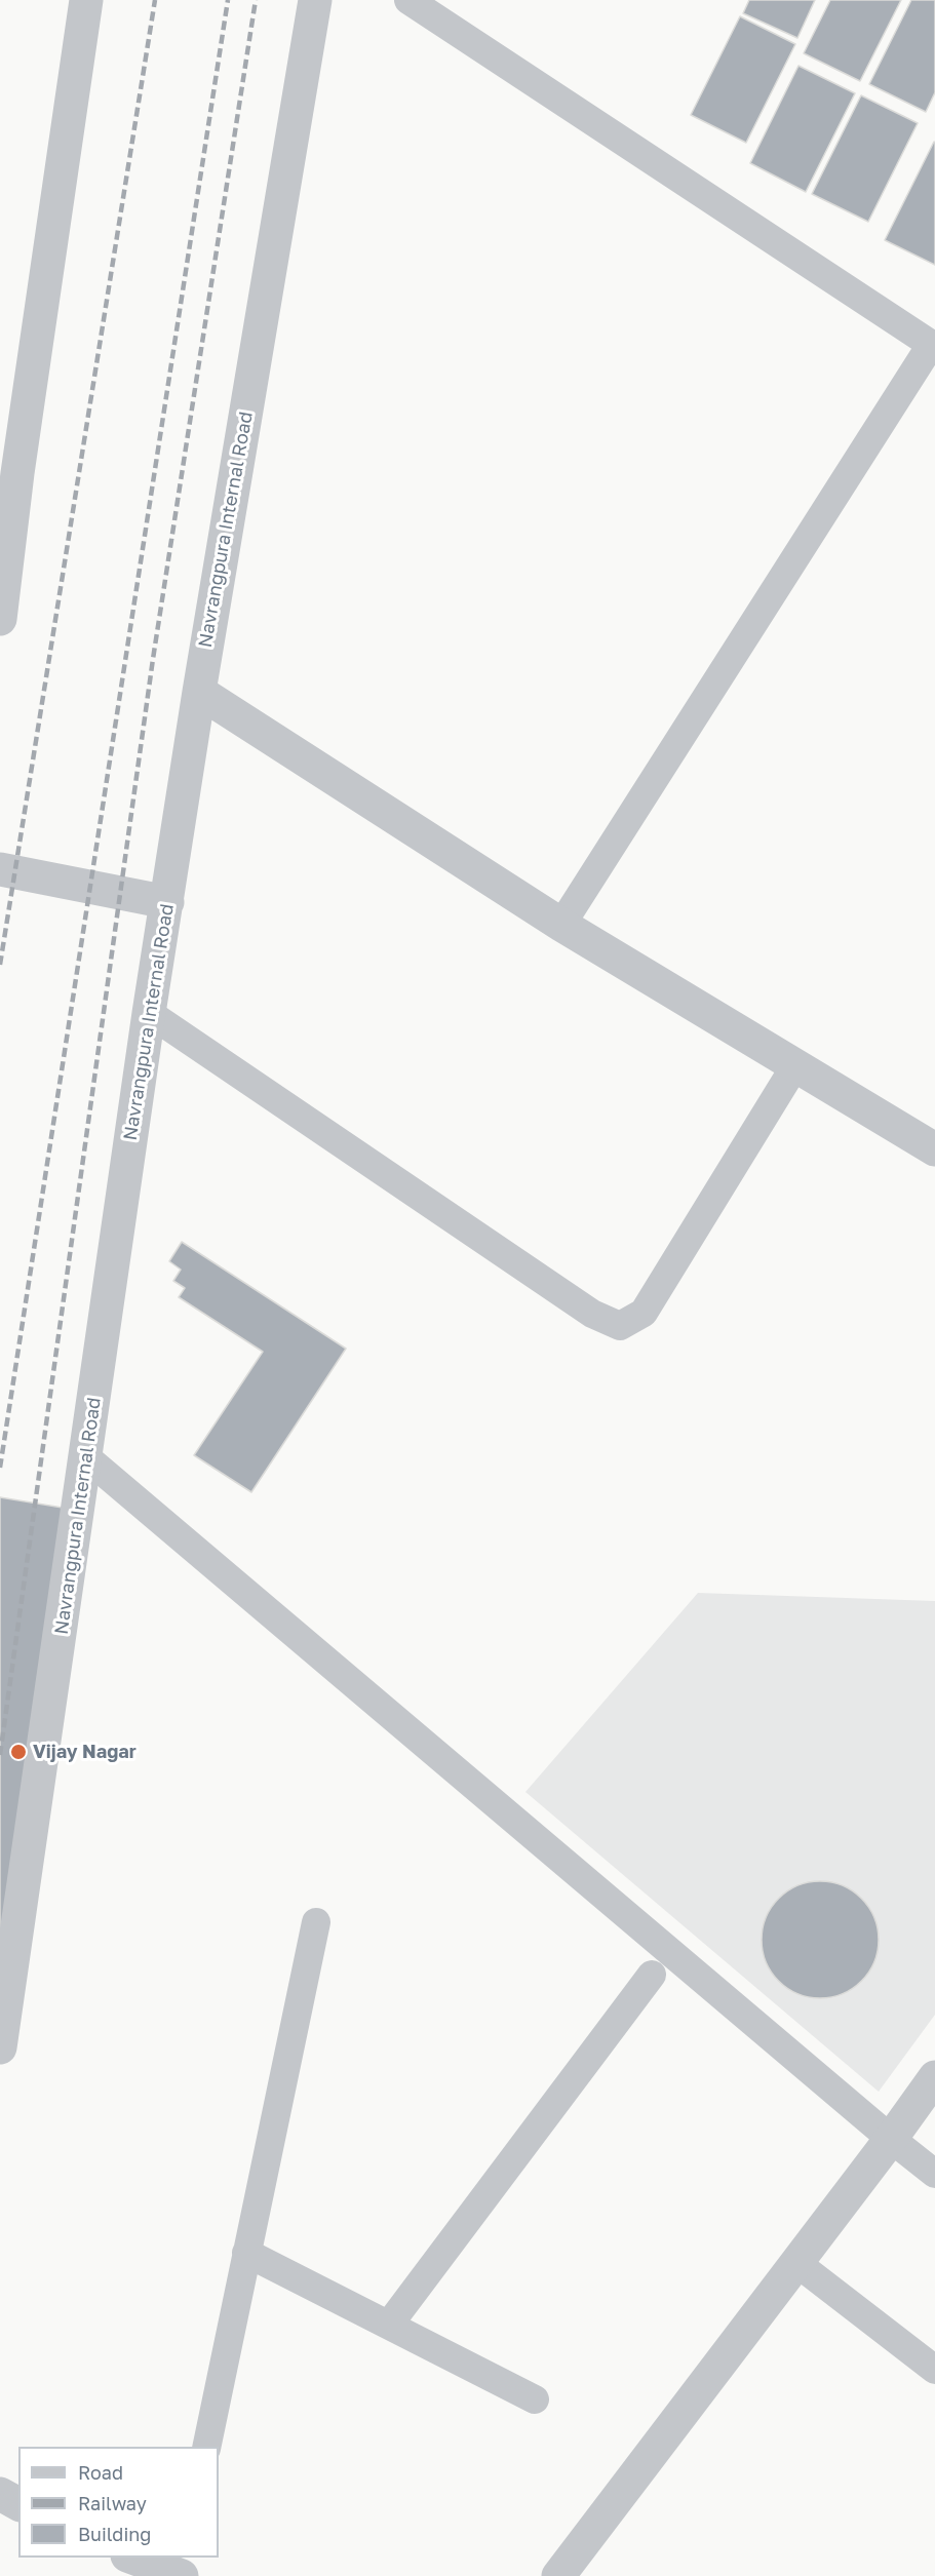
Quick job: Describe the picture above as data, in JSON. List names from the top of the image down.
{
  "streets": {
    "street": ["Navrangpura Internal Road"]
  },
  "places": ["Vijay Nagar"],
  "legend": ["Road", "Railway", "Building"]
}
